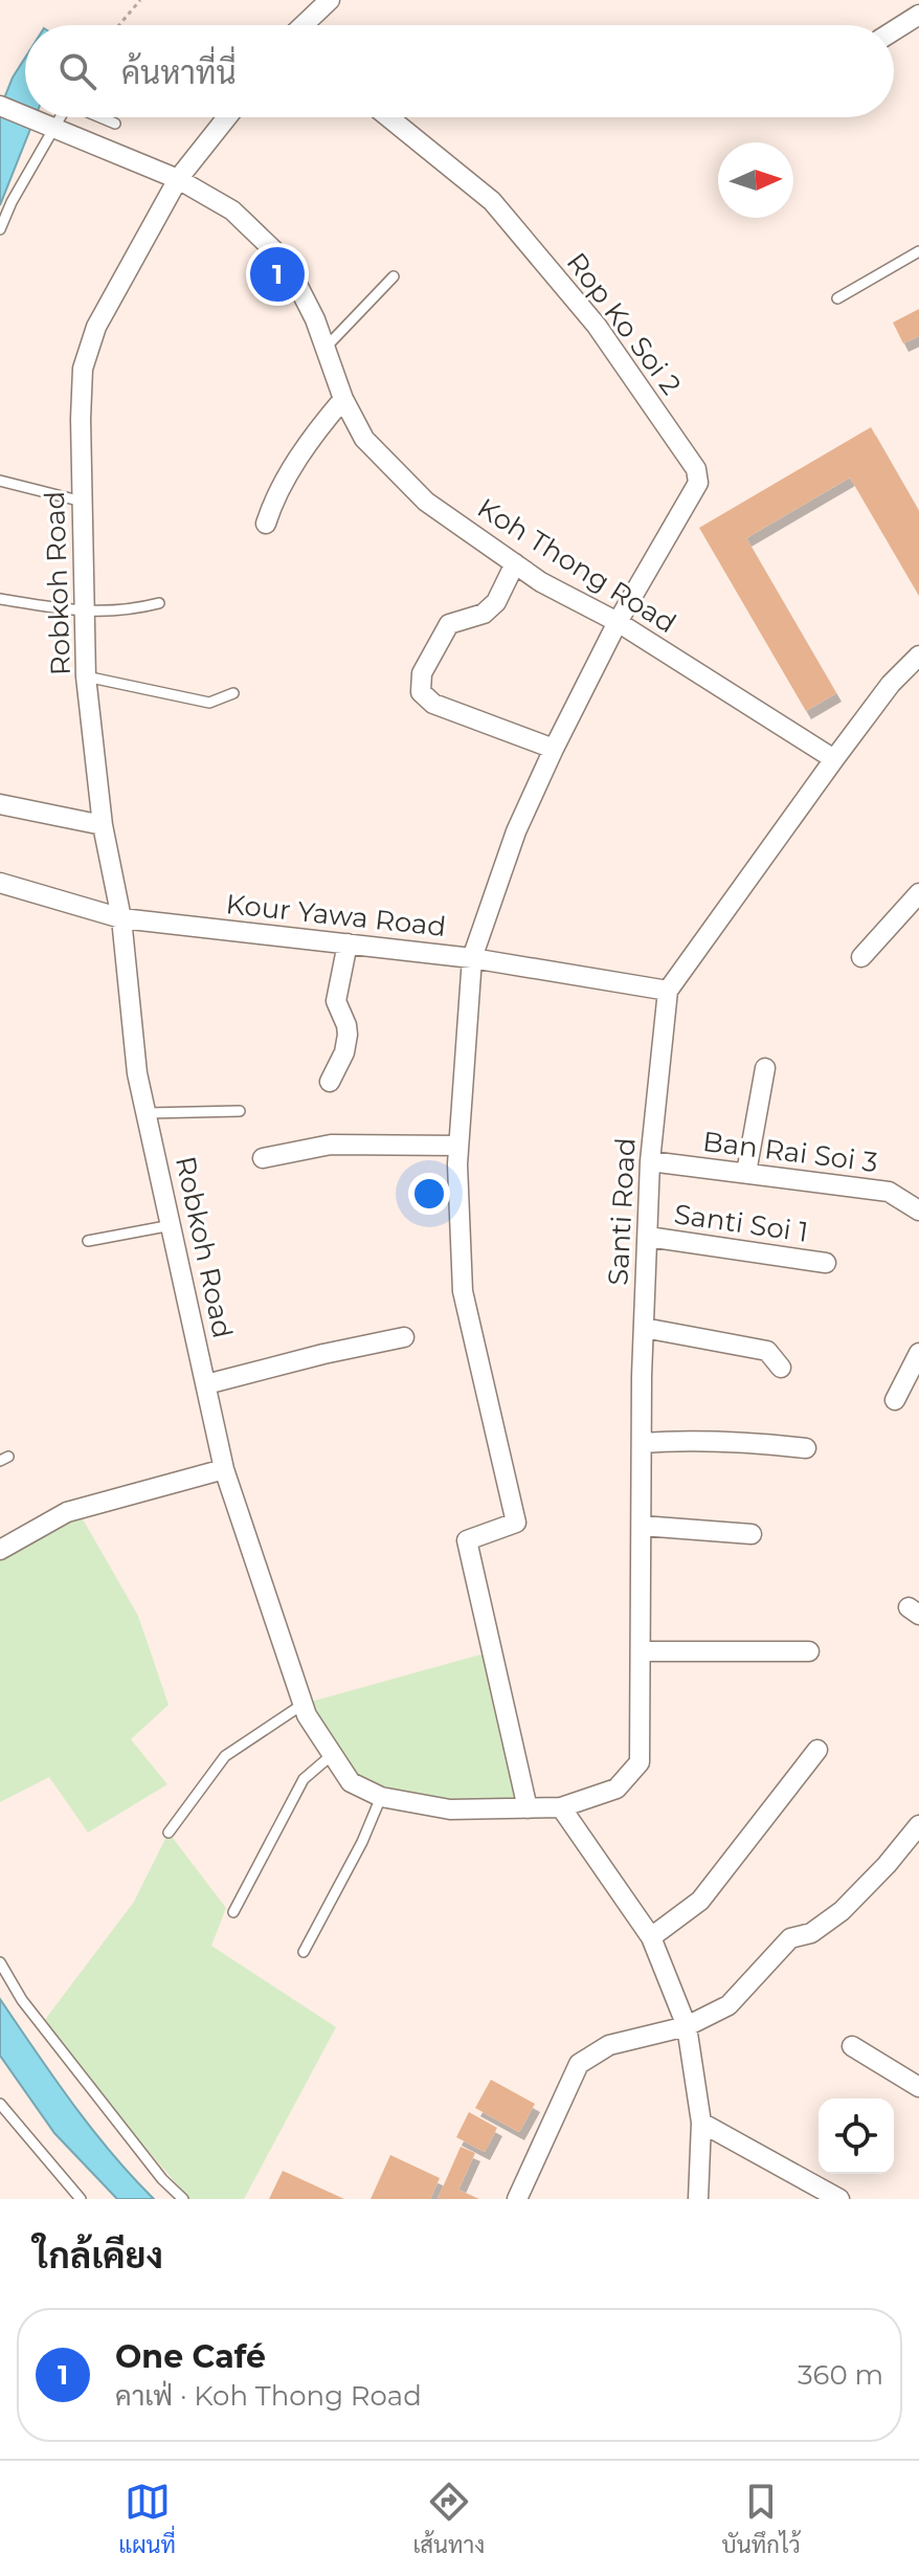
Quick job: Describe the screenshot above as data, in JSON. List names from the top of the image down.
{
  "streets": {
    "street": [
      "Rop Ko Soi 2",
      "Koh Thong Road",
      "Robkoh Road",
      "Kour Yawa Road",
      "Ban Rai Soi 3",
      "Santi Road",
      "Santi Soi 1"
    ]
  },
  "crossings": [
    ["Rop Ko Soi 2", "Koh Thong Road"],
    ["Rop Ko Soi 2", "Robkoh Road"],
    ["Rop Ko Soi 2", "Kour Yawa Road"],
    ["Koh Thong Road", "Robkoh Road"],
    ["Koh Thong Road", "Santi Road"],
    ["Robkoh Road", "Kour Yawa Road"],
    ["Robkoh Road", "Santi Road"],
    ["Kour Yawa Road", "Santi Road"],
    ["Ban Rai Soi 3", "Santi Road"],
    ["Santi Road", "Santi Soi 1"]
  ],
  "north": "right",
  "page": {
    "search": "ค้นหาที่นี่",
    "pins": "1",
    "heading": "ใกล้เคียง",
    "list": [
      {
        "mark": "1",
        "name": "One Café",
        "note": "คาเฟ่ · Koh Thong Road",
        "value": "360 m"
      }
    ],
    "nav": ["แผนที่", "เส้นทาง", "บันทึกไว้"]
  }
}
